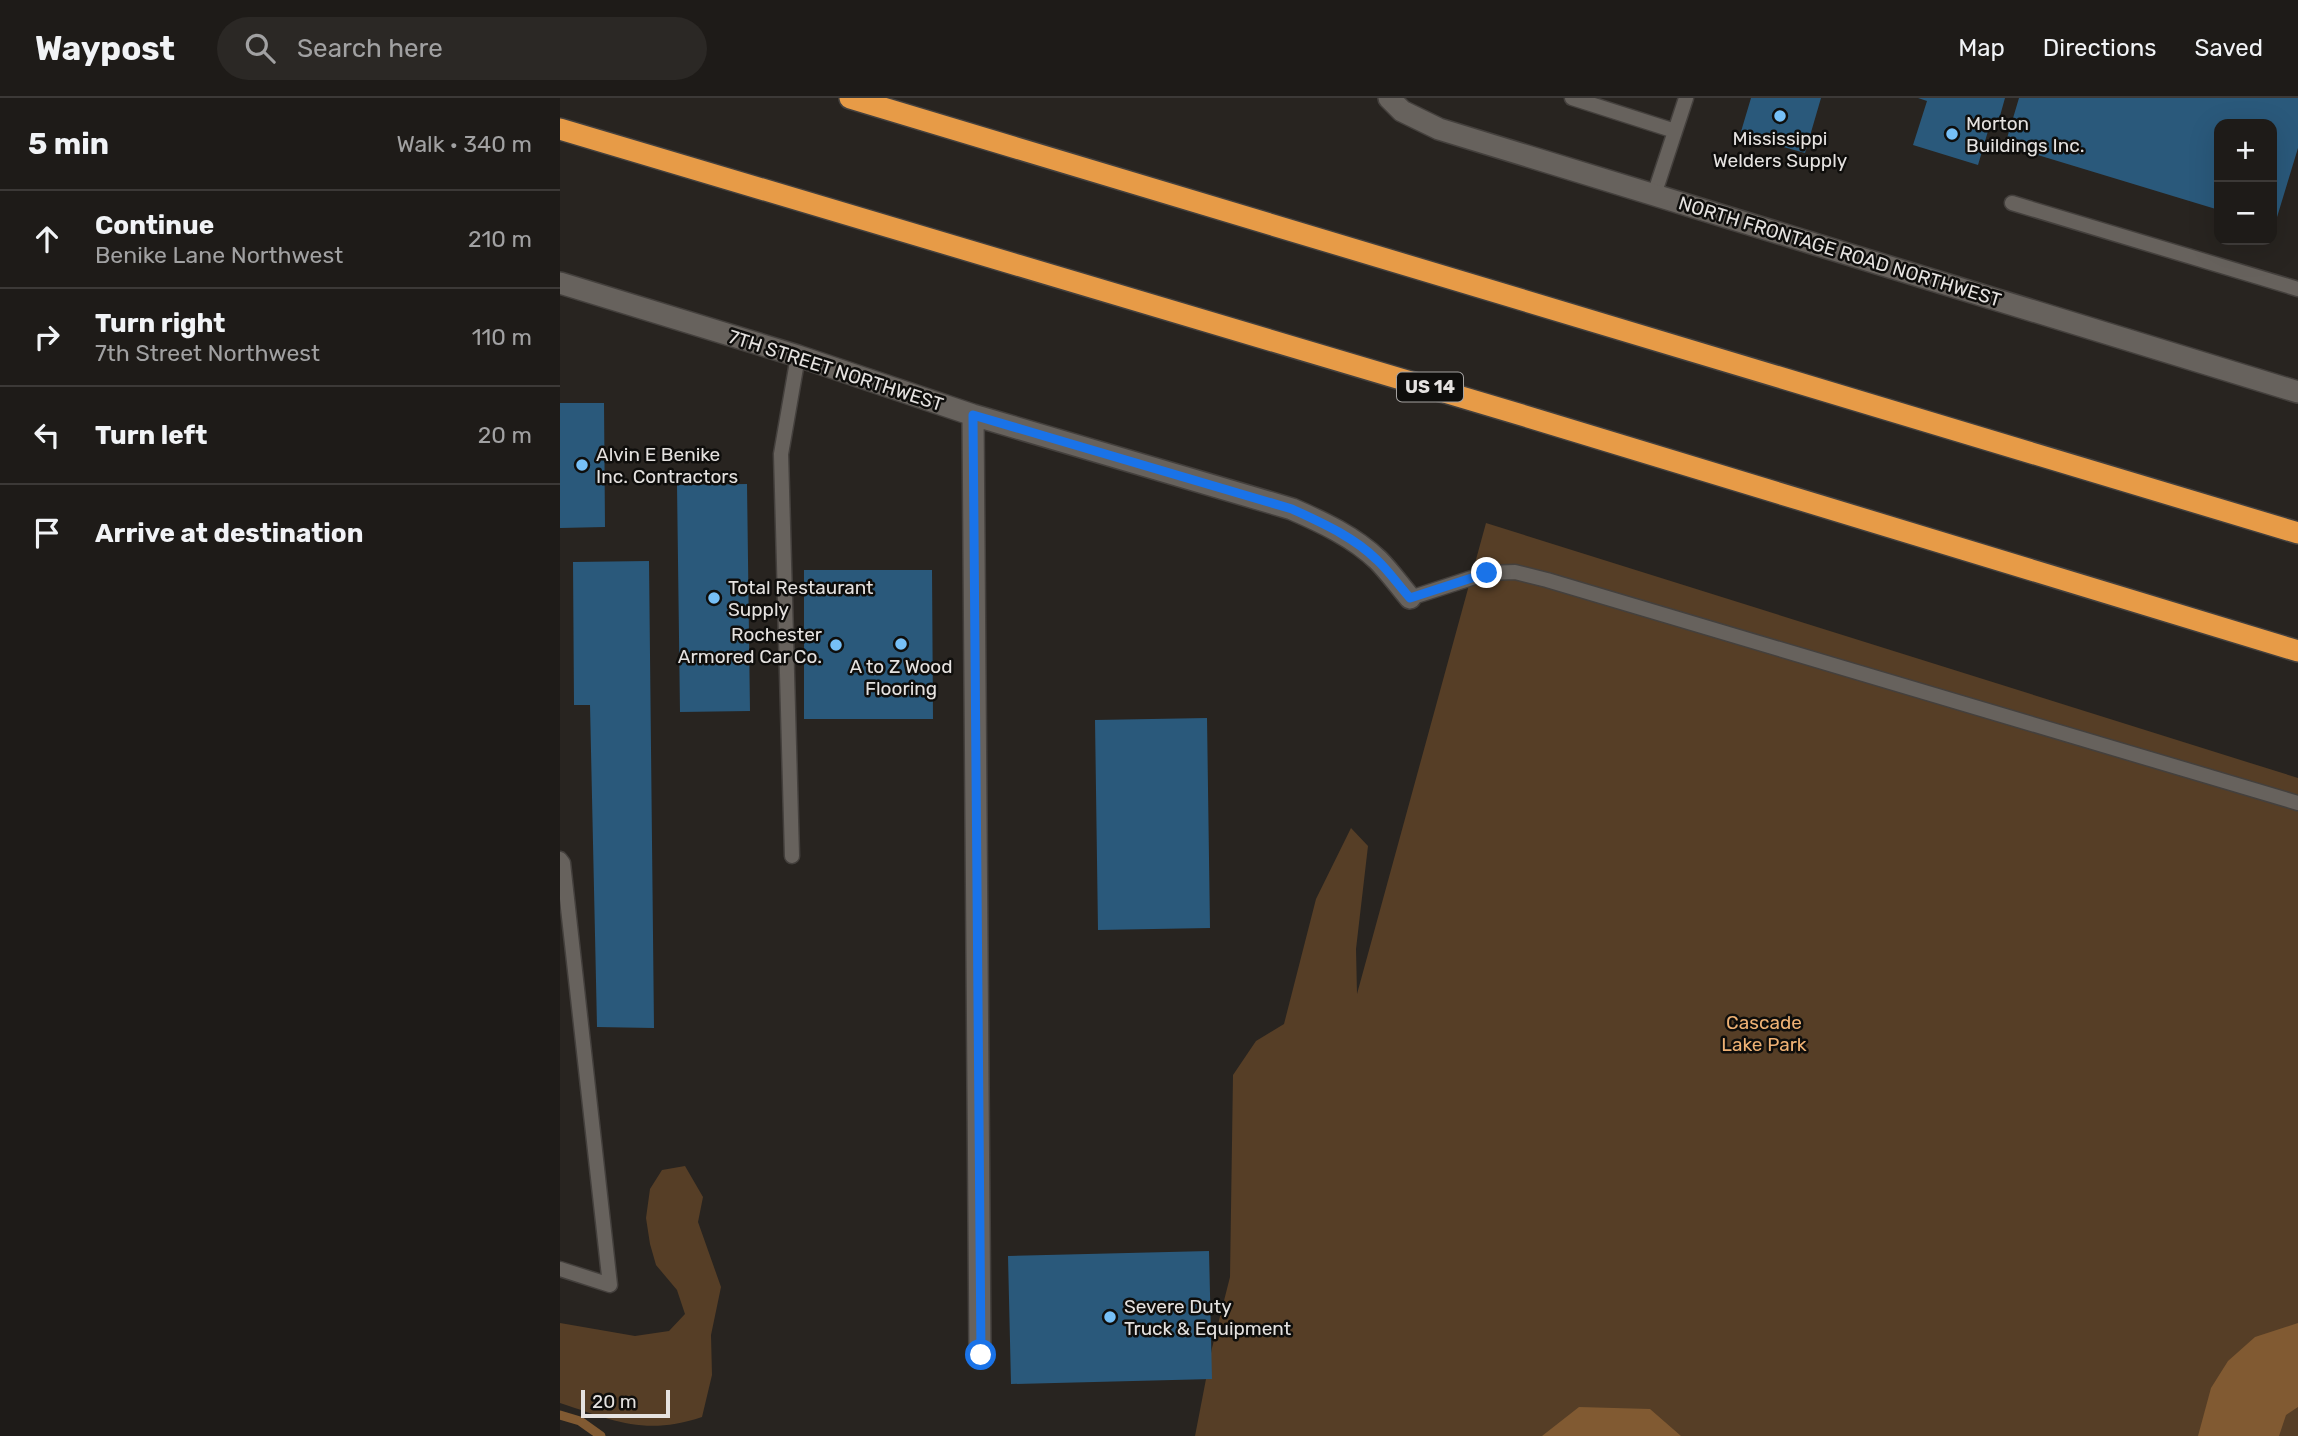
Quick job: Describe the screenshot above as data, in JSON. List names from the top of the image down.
{
  "streets": {
    "highway": ["US 14"],
    "street": ["NORTH FRONTAGE ROAD NORTHWEST", "7TH STREET NORTHWEST"]
  },
  "parks": ["Cascade Lake Park"],
  "places": [
    "Mississippi Welders Supply",
    "Morton Buildings Inc.",
    "Alvin E Benike Inc. Contractors",
    "Total Restaurant Supply",
    "A to Z Wood Flooring",
    "Rochester Armored Car Co.",
    "Severe Duty Truck & Equipment"
  ],
  "scale_bar": "20 m",
  "page": {
    "header": "Waypost",
    "search": "Search here",
    "nav": ["Map", "Directions", "Saved"],
    "heading": ["5 min", "Walk · 340 m"],
    "map_buttons": ["+", "−"],
    "list": [
      ["Continue", "Benike Lane Northwest", "210 m"],
      ["Turn right", "7th Street Northwest", "110 m"],
      ["Turn left", "20 m"],
      "Arrive at destination"
    ],
    "scale": "20 m"
  }
}
